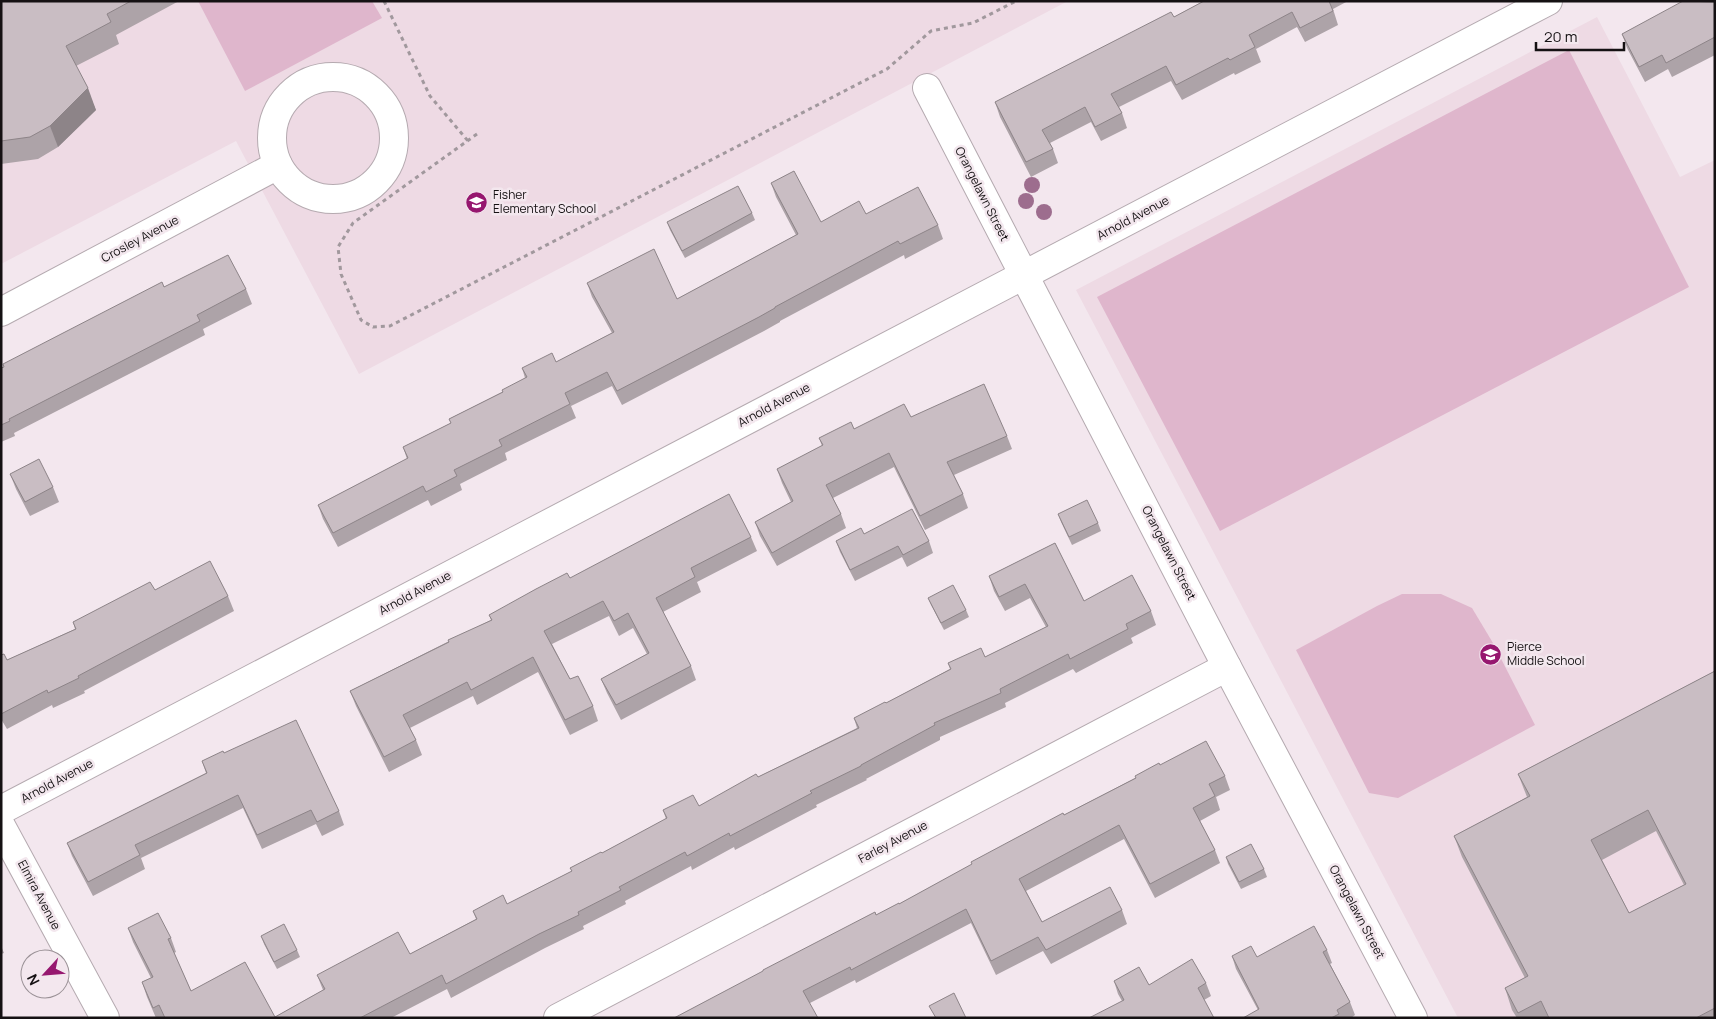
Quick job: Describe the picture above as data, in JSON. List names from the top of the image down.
{
  "streets": {
    "street": [
      "Orangelawn Street",
      "Arnold Avenue",
      "Crosley Avenue",
      "Farley Avenue",
      "Elmira Avenue"
    ]
  },
  "crossings": [
    ["Orangelawn Street", "Arnold Avenue"],
    ["Orangelawn Street", "Farley Avenue"]
  ],
  "places": {
    "school or university": ["Fisher Elementary School", "Pierce Middle School"]
  },
  "scale_bar": "20 m",
  "north": "bottom left"
}
